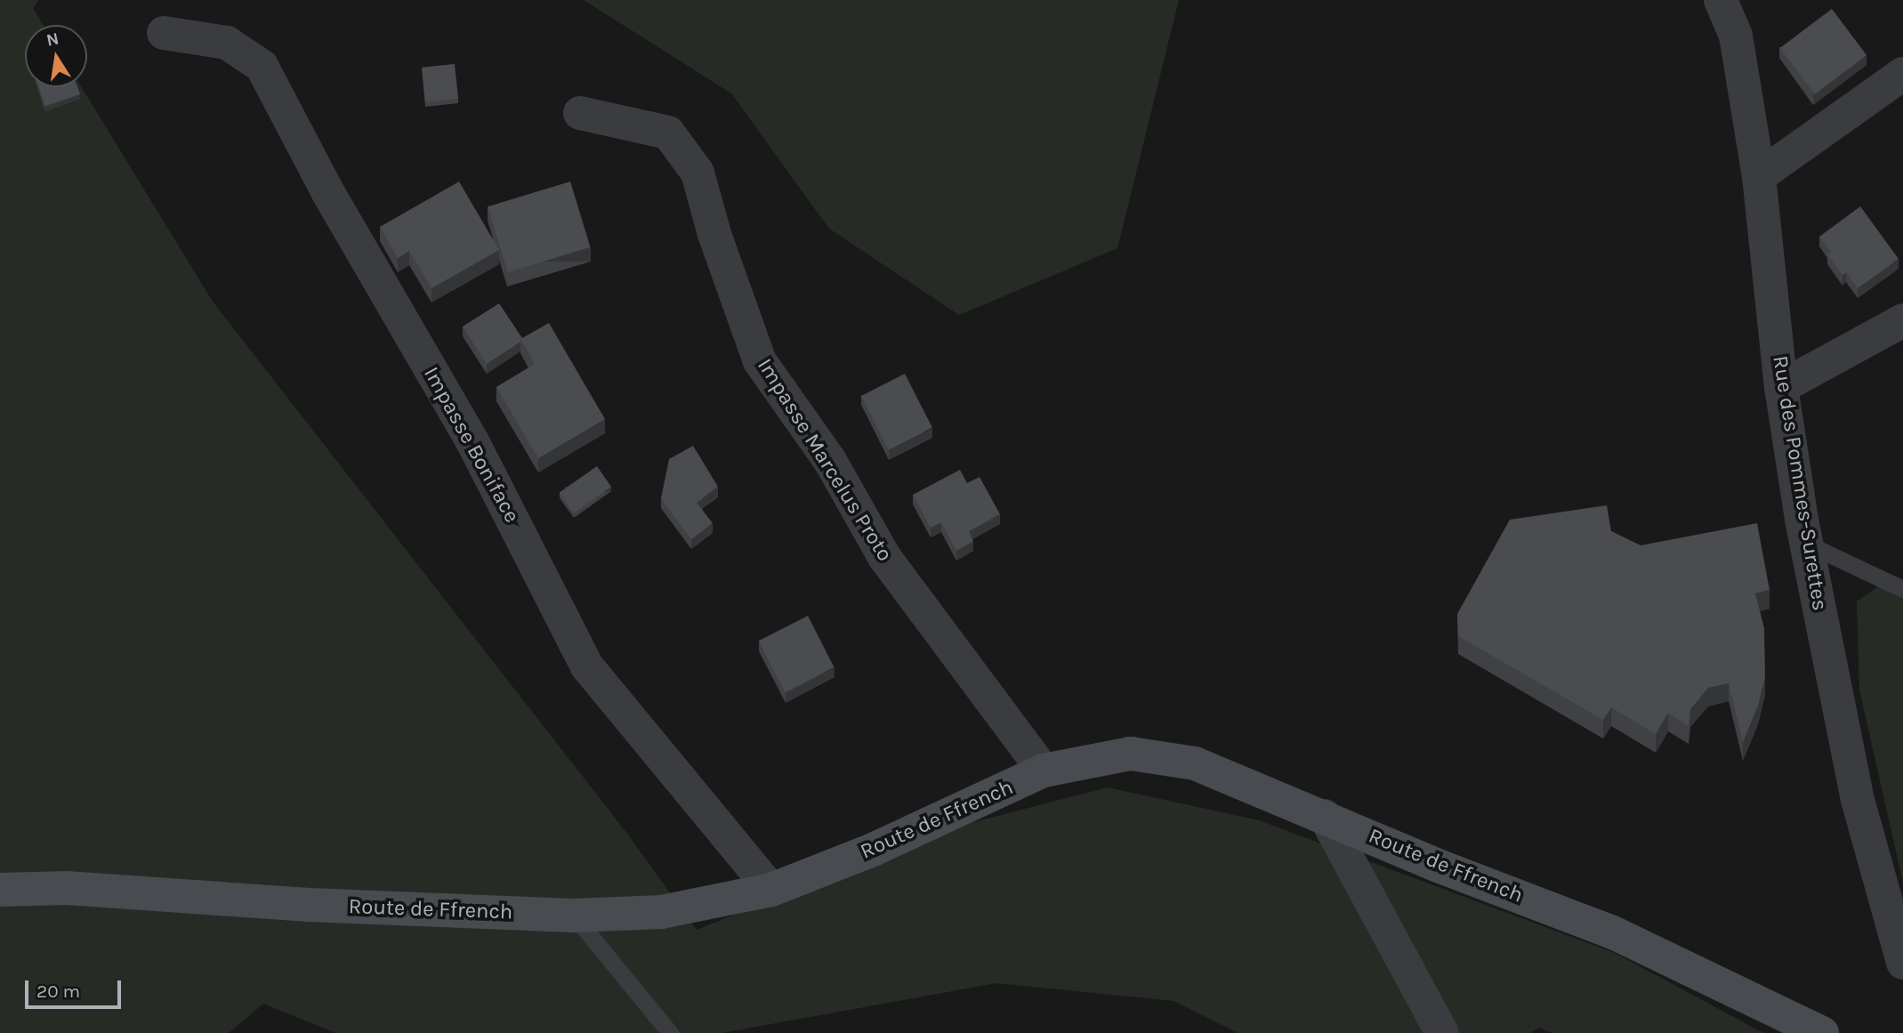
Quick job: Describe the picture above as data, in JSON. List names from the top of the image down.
{
  "streets": {
    "main road": ["Route de Ffrench"],
    "street": ["Impasse Boniface", "Impasse Marcelus Proto", "Rue des Pommes-Surettes"]
  },
  "crossings": [
    ["Impasse Boniface", "Route de Ffrench"],
    ["Impasse Marcelus Proto", "Route de Ffrench"]
  ],
  "scale_bar": "20 m",
  "north": "top"
}
